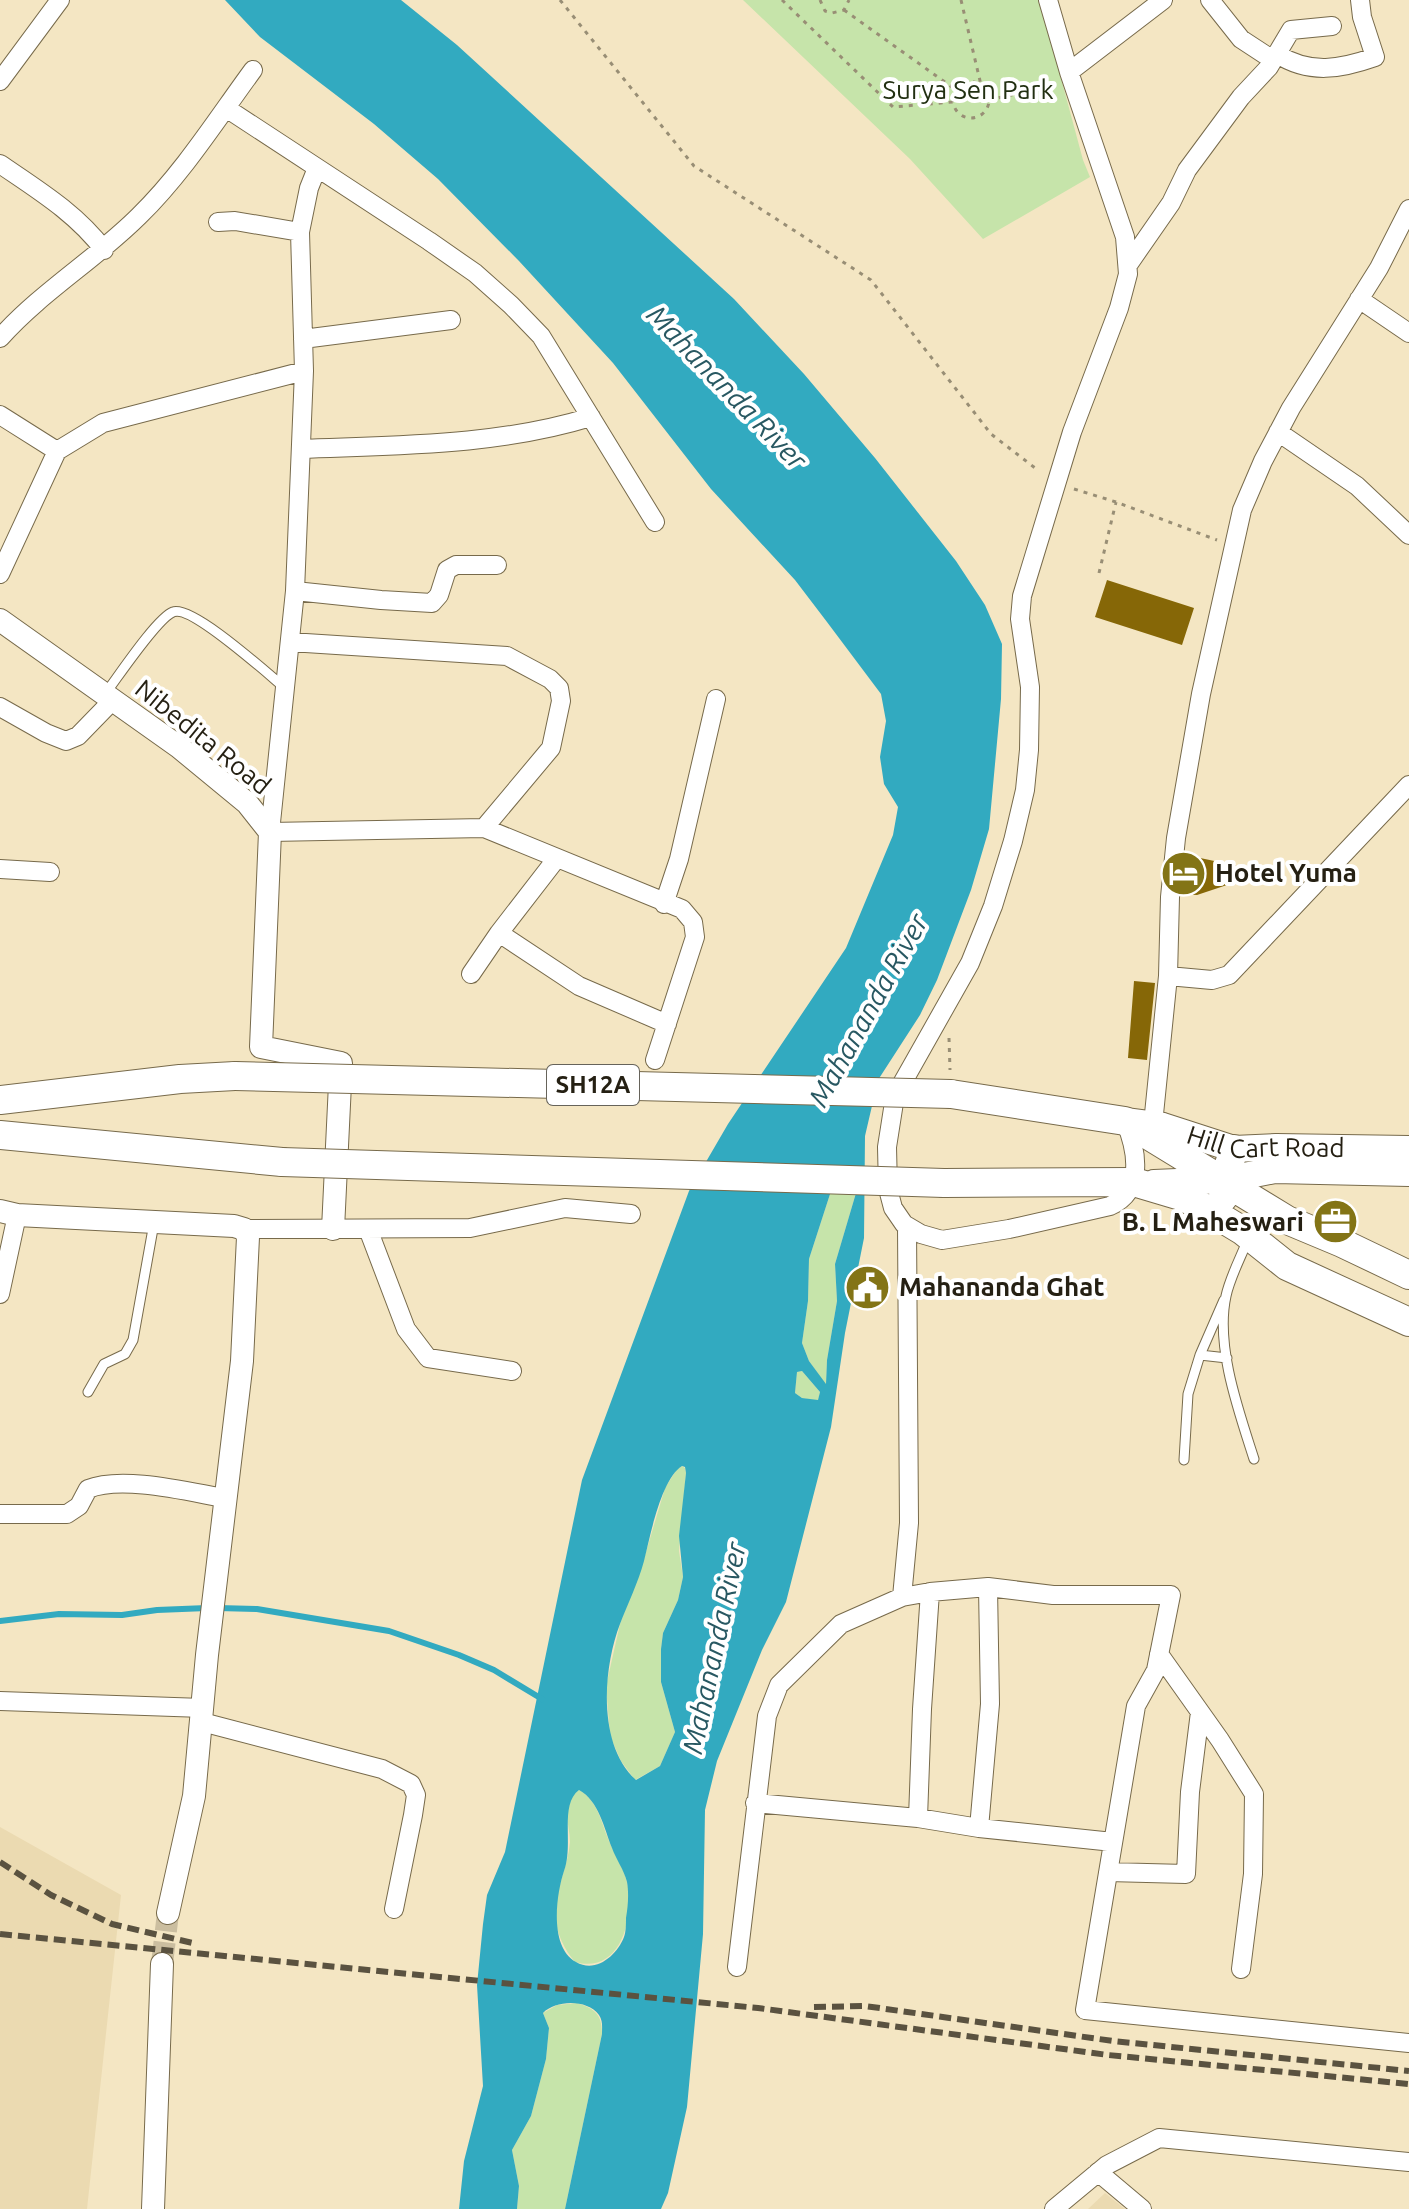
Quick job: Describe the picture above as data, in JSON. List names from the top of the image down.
{
  "streets": {
    "main road": ["SH12A", "Hill Cart Road"],
    "street": ["Nibedita Road"]
  },
  "crossings": [
    ["SH12A", "Hill Cart Road"]
  ],
  "water": ["Mahananda River"],
  "parks": ["Surya Sen Park"],
  "places": {
    "hotel": ["Hotel Yuma"],
    "office": ["B. L Maheswari"],
    "public building": ["Mahananda Ghat"]
  }
}
